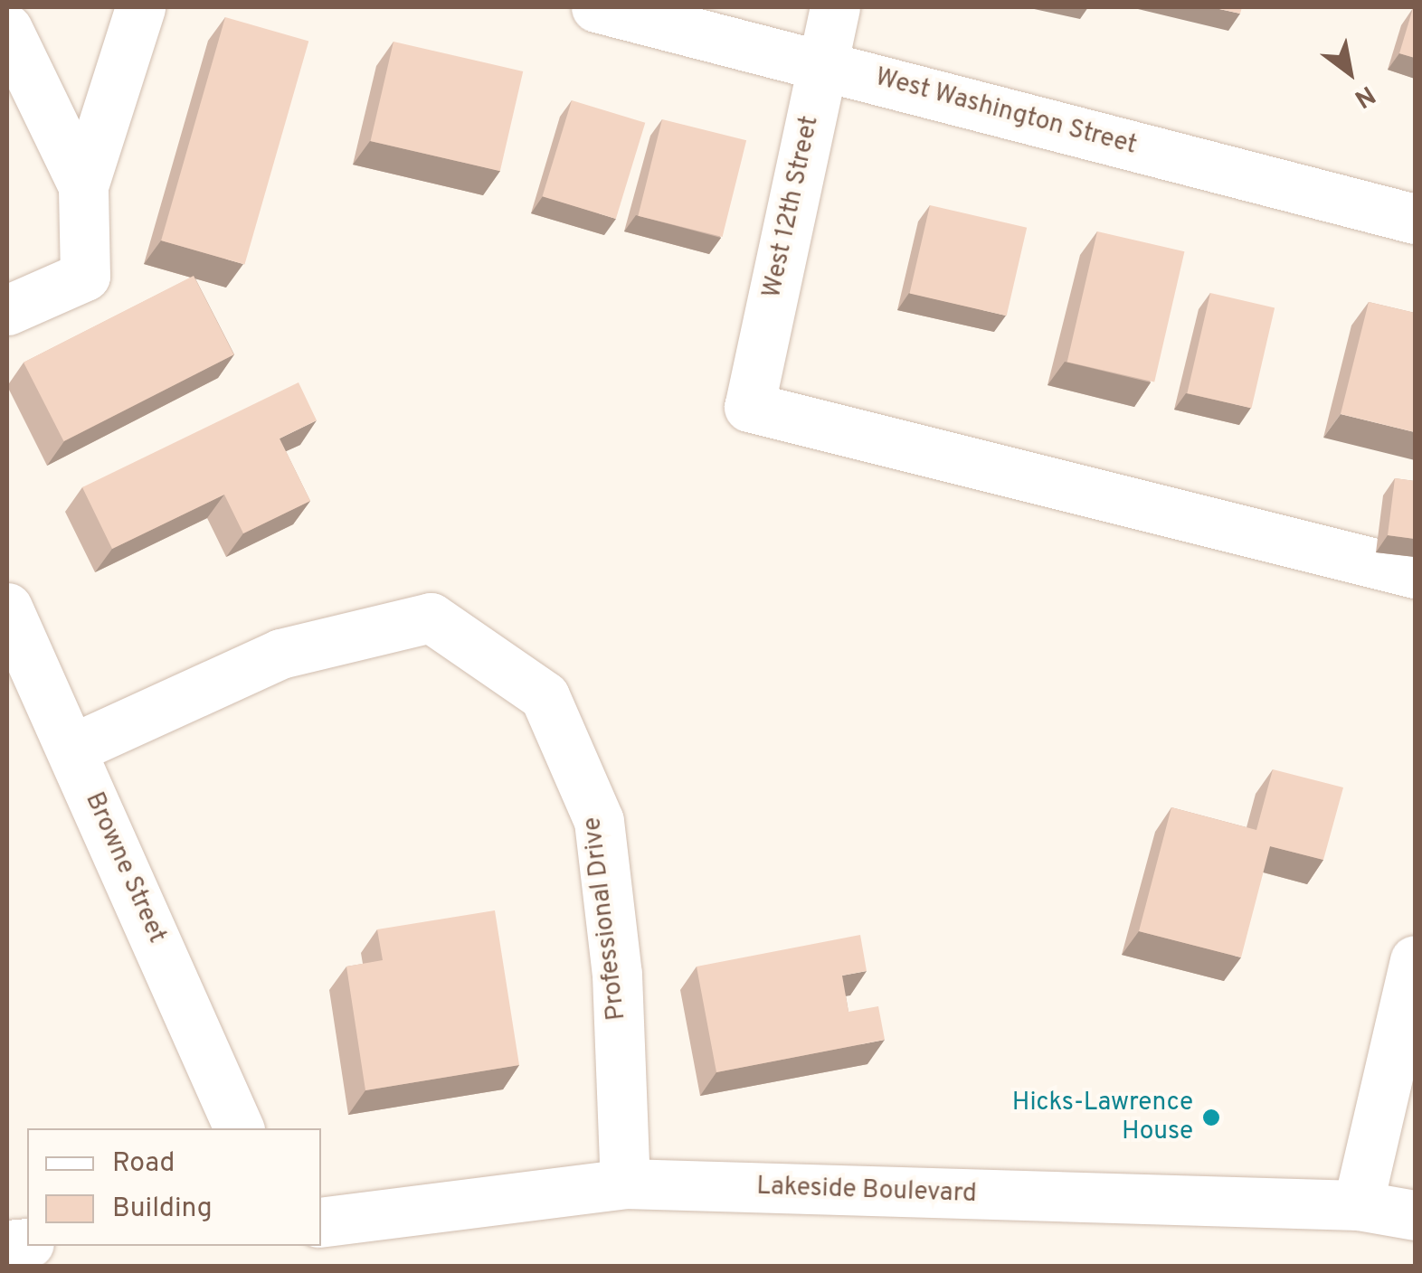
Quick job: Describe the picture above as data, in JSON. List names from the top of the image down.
{
  "streets": {
    "street": [
      "West Washington Street",
      "West 12th Street",
      "Browne Street",
      "Professional Drive",
      "Lakeside Boulevard"
    ]
  },
  "crossings": [
    ["West Washington Street", "West 12th Street"],
    ["Browne Street", "Professional Drive"],
    ["Professional Drive", "Lakeside Boulevard"]
  ],
  "places": ["Hicks-Lawrence House"],
  "legend": ["Road", "Building"],
  "north": "bottom right"
}
